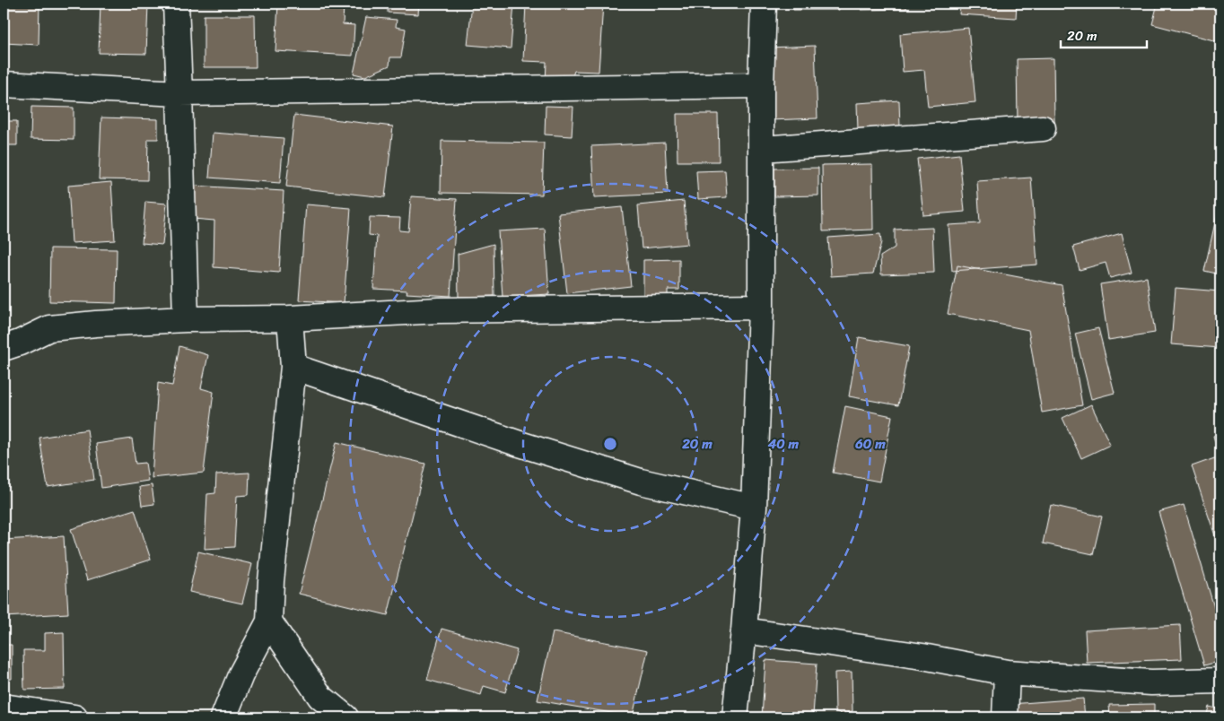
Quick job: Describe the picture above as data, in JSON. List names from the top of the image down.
{
  "scale_bar": "20 m",
  "rings": ["20 m", "40 m", "60 m"]
}
